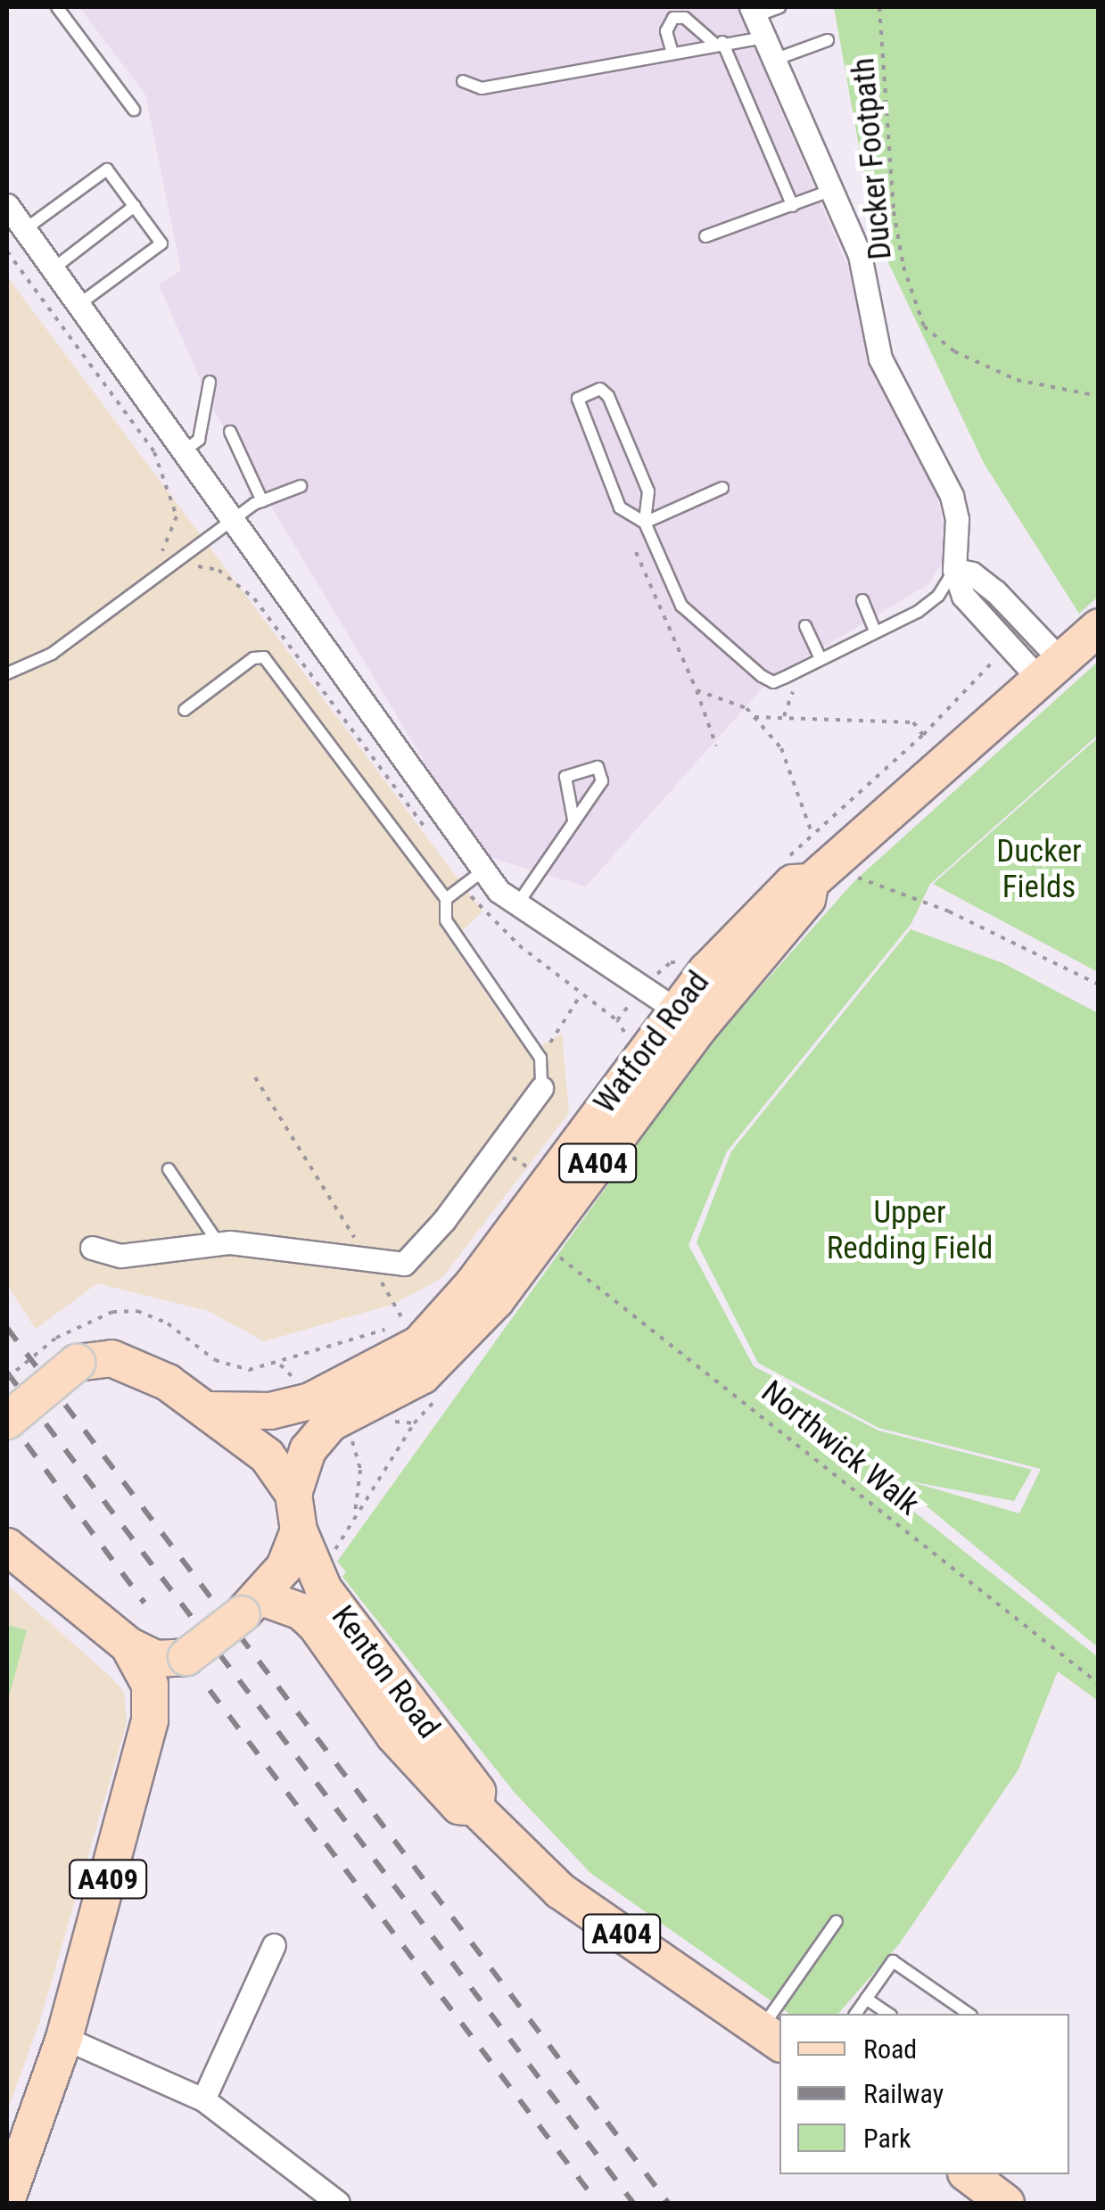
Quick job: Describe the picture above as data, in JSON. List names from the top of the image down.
{
  "streets": {
    "main road": [
      "Watford Road",
      "A404",
      "Kenton Road",
      "A409"
    ],
    "path": ["Ducker Footpath", "Northwick Walk"]
  },
  "crossings": [
    ["Watford Road", "Kenton Road"]
  ],
  "parks": ["Ducker Fields", "Upper Redding Field"],
  "legend": ["Road", "Railway", "Park"]
}
